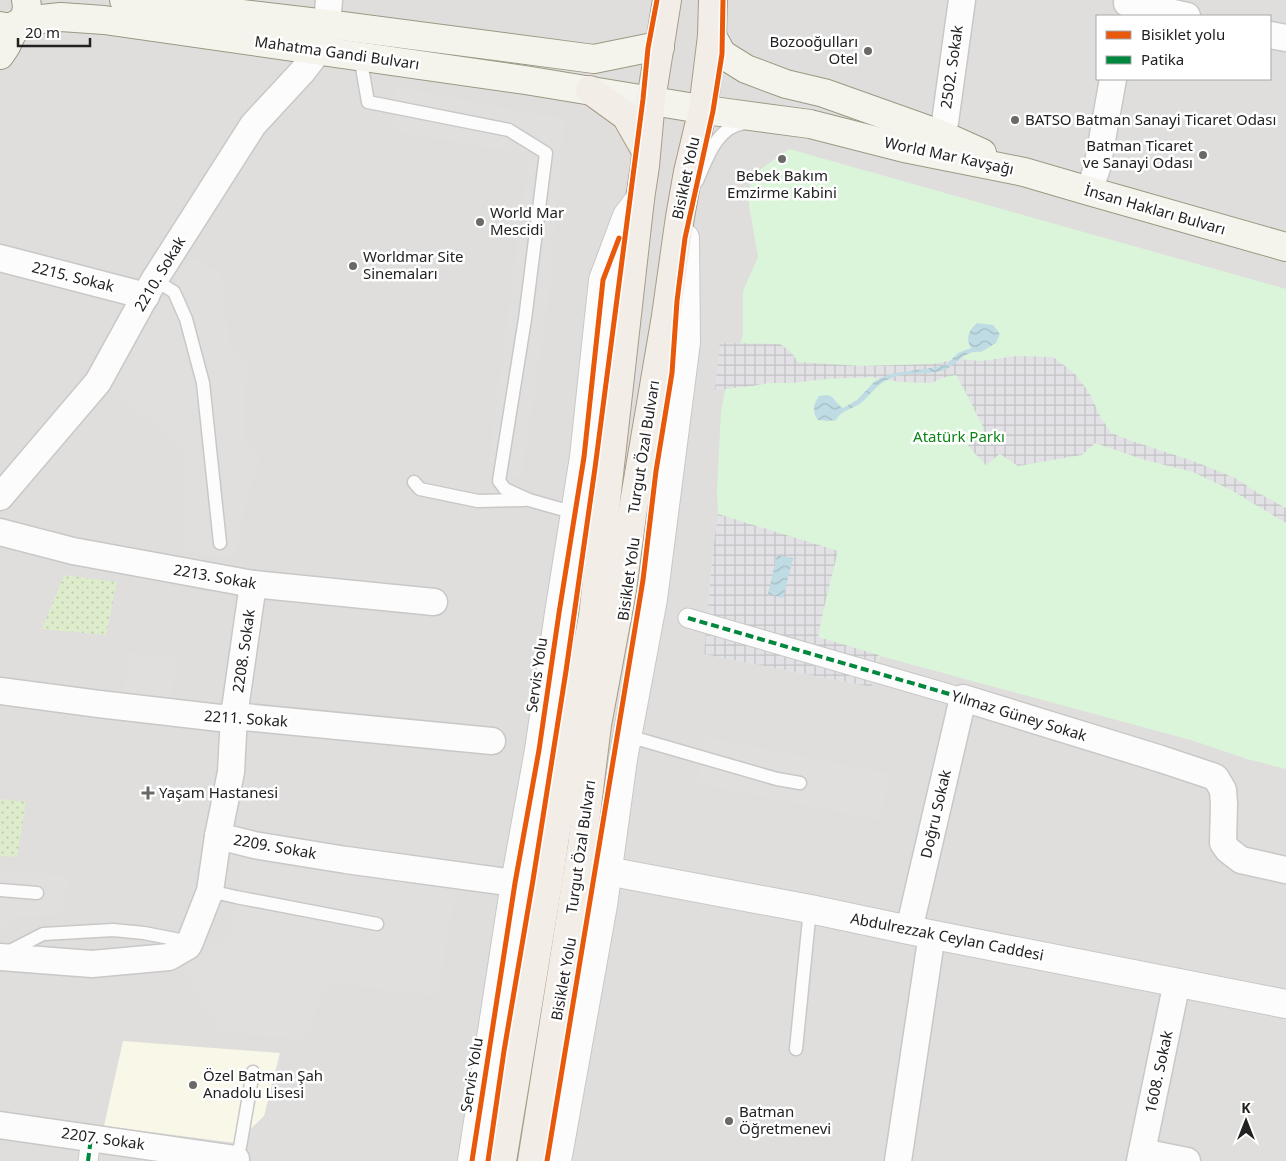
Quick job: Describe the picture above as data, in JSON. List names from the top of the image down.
{
  "streets": {
    "main road": [
      "Mahatma Gandi Bulvarı",
      "World Mar Kavşağı",
      "İnsan Hakları Bulvarı",
      "Turgut Özal Bulvarı"
    ],
    "street": [
      "2502. Sokak",
      "2210. Sokak",
      "2215. Sokak",
      "2213. Sokak",
      "2208. Sokak",
      "Servis Yolu",
      "Yılmaz Güney Sokak",
      "2211. Sokak",
      "Doğru Sokak",
      "2209. Sokak",
      "Abdulrezzak Ceylan Caddesi",
      "1608. Sokak",
      "2207. Sokak"
    ],
    "cycle path": ["Bisiklet Yolu"]
  },
  "crossings": [
    ["Mahatma Gandi Bulvarı", "World Mar Kavşağı"],
    ["Mahatma Gandi Bulvarı", "2210. Sokak"],
    ["Mahatma Gandi Bulvarı", "Turgut Özal Bulvarı"],
    ["2502. Sokak", "World Mar Kavşağı"],
    ["World Mar Kavşağı", "İnsan Hakları Bulvarı"],
    ["World Mar Kavşağı", "Turgut Özal Bulvarı"],
    ["2210. Sokak", "2215. Sokak"],
    ["Turgut Özal Bulvarı", "Servis Yolu"],
    ["2213. Sokak", "2208. Sokak"],
    ["2208. Sokak", "2211. Sokak"],
    ["2208. Sokak", "2209. Sokak"],
    ["Servis Yolu", "2209. Sokak"],
    ["Yılmaz Güney Sokak", "Doğru Sokak"],
    ["Doğru Sokak", "Abdulrezzak Ceylan Caddesi"],
    ["Abdulrezzak Ceylan Caddesi", "1608. Sokak"]
  ],
  "parks": ["Atatürk Parkı"],
  "places": {
    "other": [
      "Bozooğulları Otel",
      "BATSO Batman Sanayi Ticaret Odası",
      "Batman Ticaret ve Sanayi Odası",
      "Bebek Bakım Emzirme Kabini",
      "World Mar Mescidi",
      "Worldmar Site Sinemaları",
      "Özel Batman Şah Anadolu Lisesi",
      "Batman Öğretmenevi"
    ],
    "health": ["Yaşam Hastanesi"]
  },
  "legend": ["Bisiklet yolu", "Patika"],
  "scale_bar": "20 m",
  "north": "top"
}
